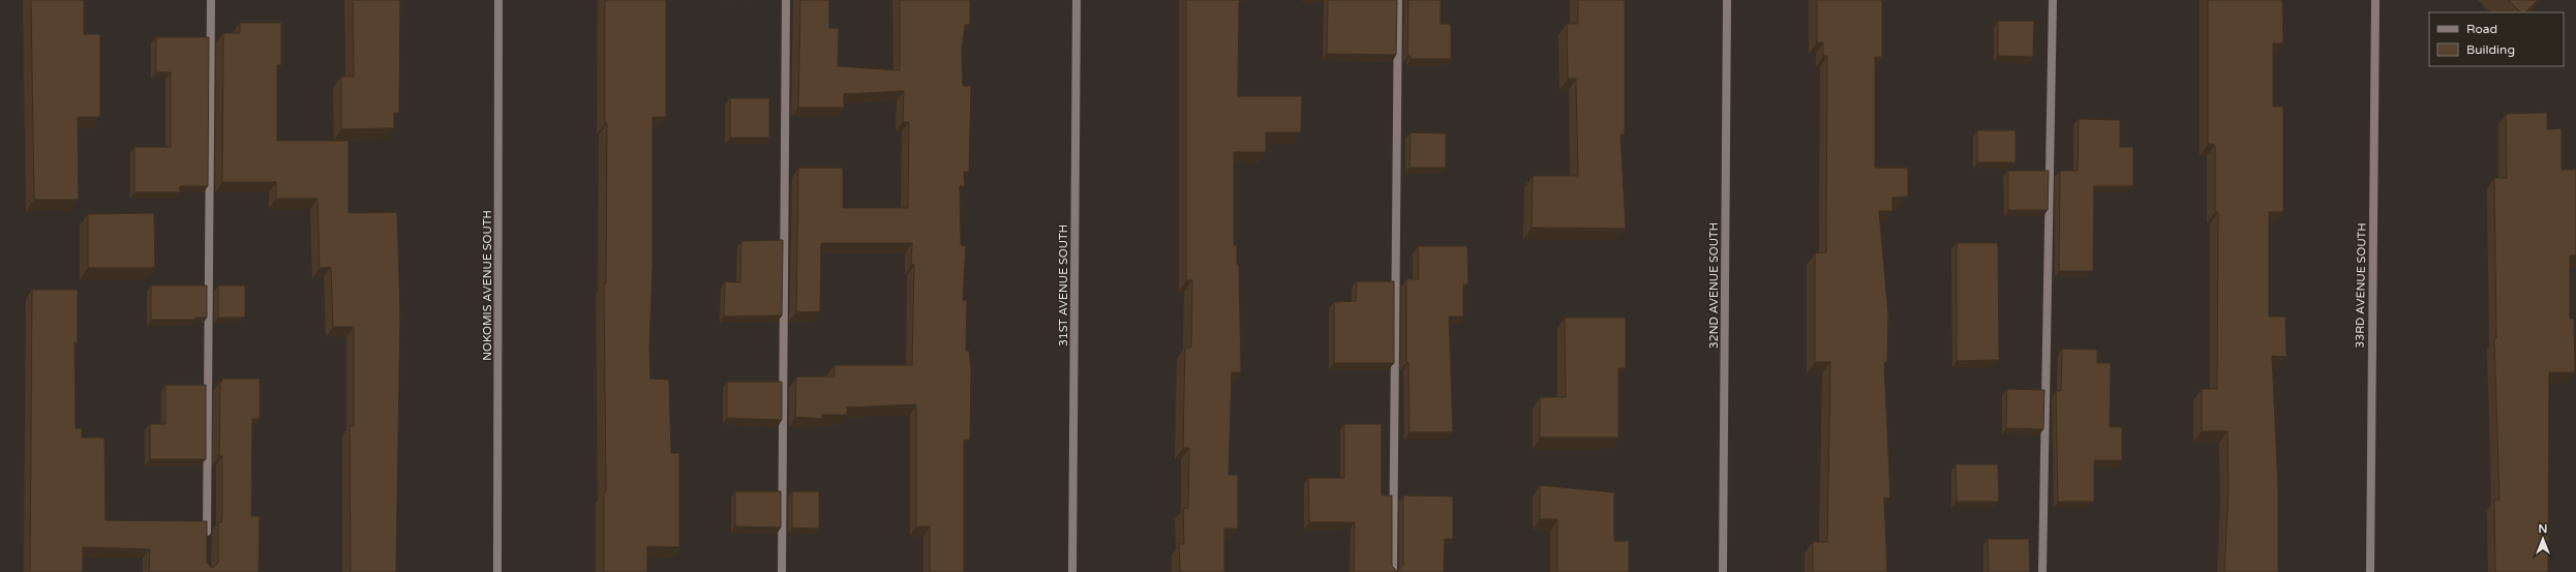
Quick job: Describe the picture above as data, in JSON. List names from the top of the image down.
{
  "streets": {
    "street": [
      "NOKOMIS AVENUE SOUTH",
      "31ST AVENUE SOUTH",
      "32ND AVENUE SOUTH",
      "33RD AVENUE SOUTH"
    ]
  },
  "legend": ["Road", "Building"],
  "north": "top"
}
